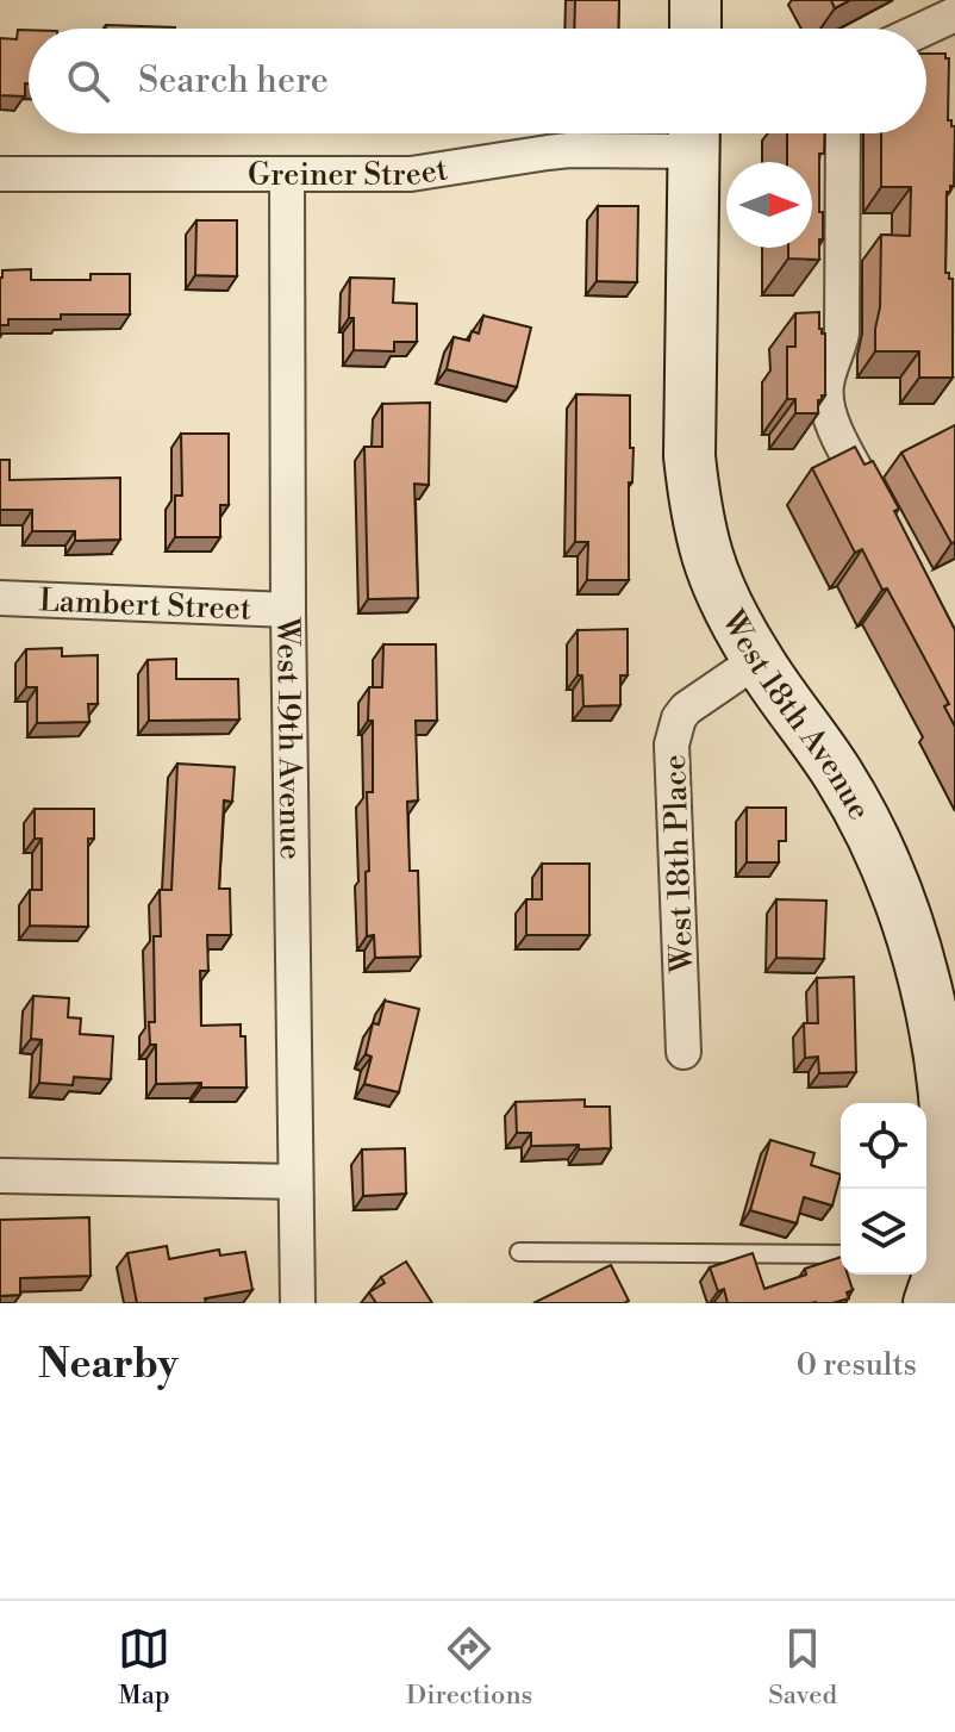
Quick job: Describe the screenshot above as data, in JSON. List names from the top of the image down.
{
  "streets": {
    "main road": ["West 18th Avenue"],
    "street": [
      "Greiner Street",
      "Lambert Street",
      "West 19th Avenue",
      "West 18th Place"
    ]
  },
  "crossings": [
    ["Greiner Street", "West 18th Avenue"],
    ["Greiner Street", "West 19th Avenue"],
    ["Lambert Street", "West 19th Avenue"],
    ["West 18th Avenue", "West 18th Place"]
  ],
  "north": "right",
  "page": {
    "search": "Search here",
    "heading": ["Nearby", "0 results"],
    "nav": ["Map", "Directions", "Saved"]
  }
}
